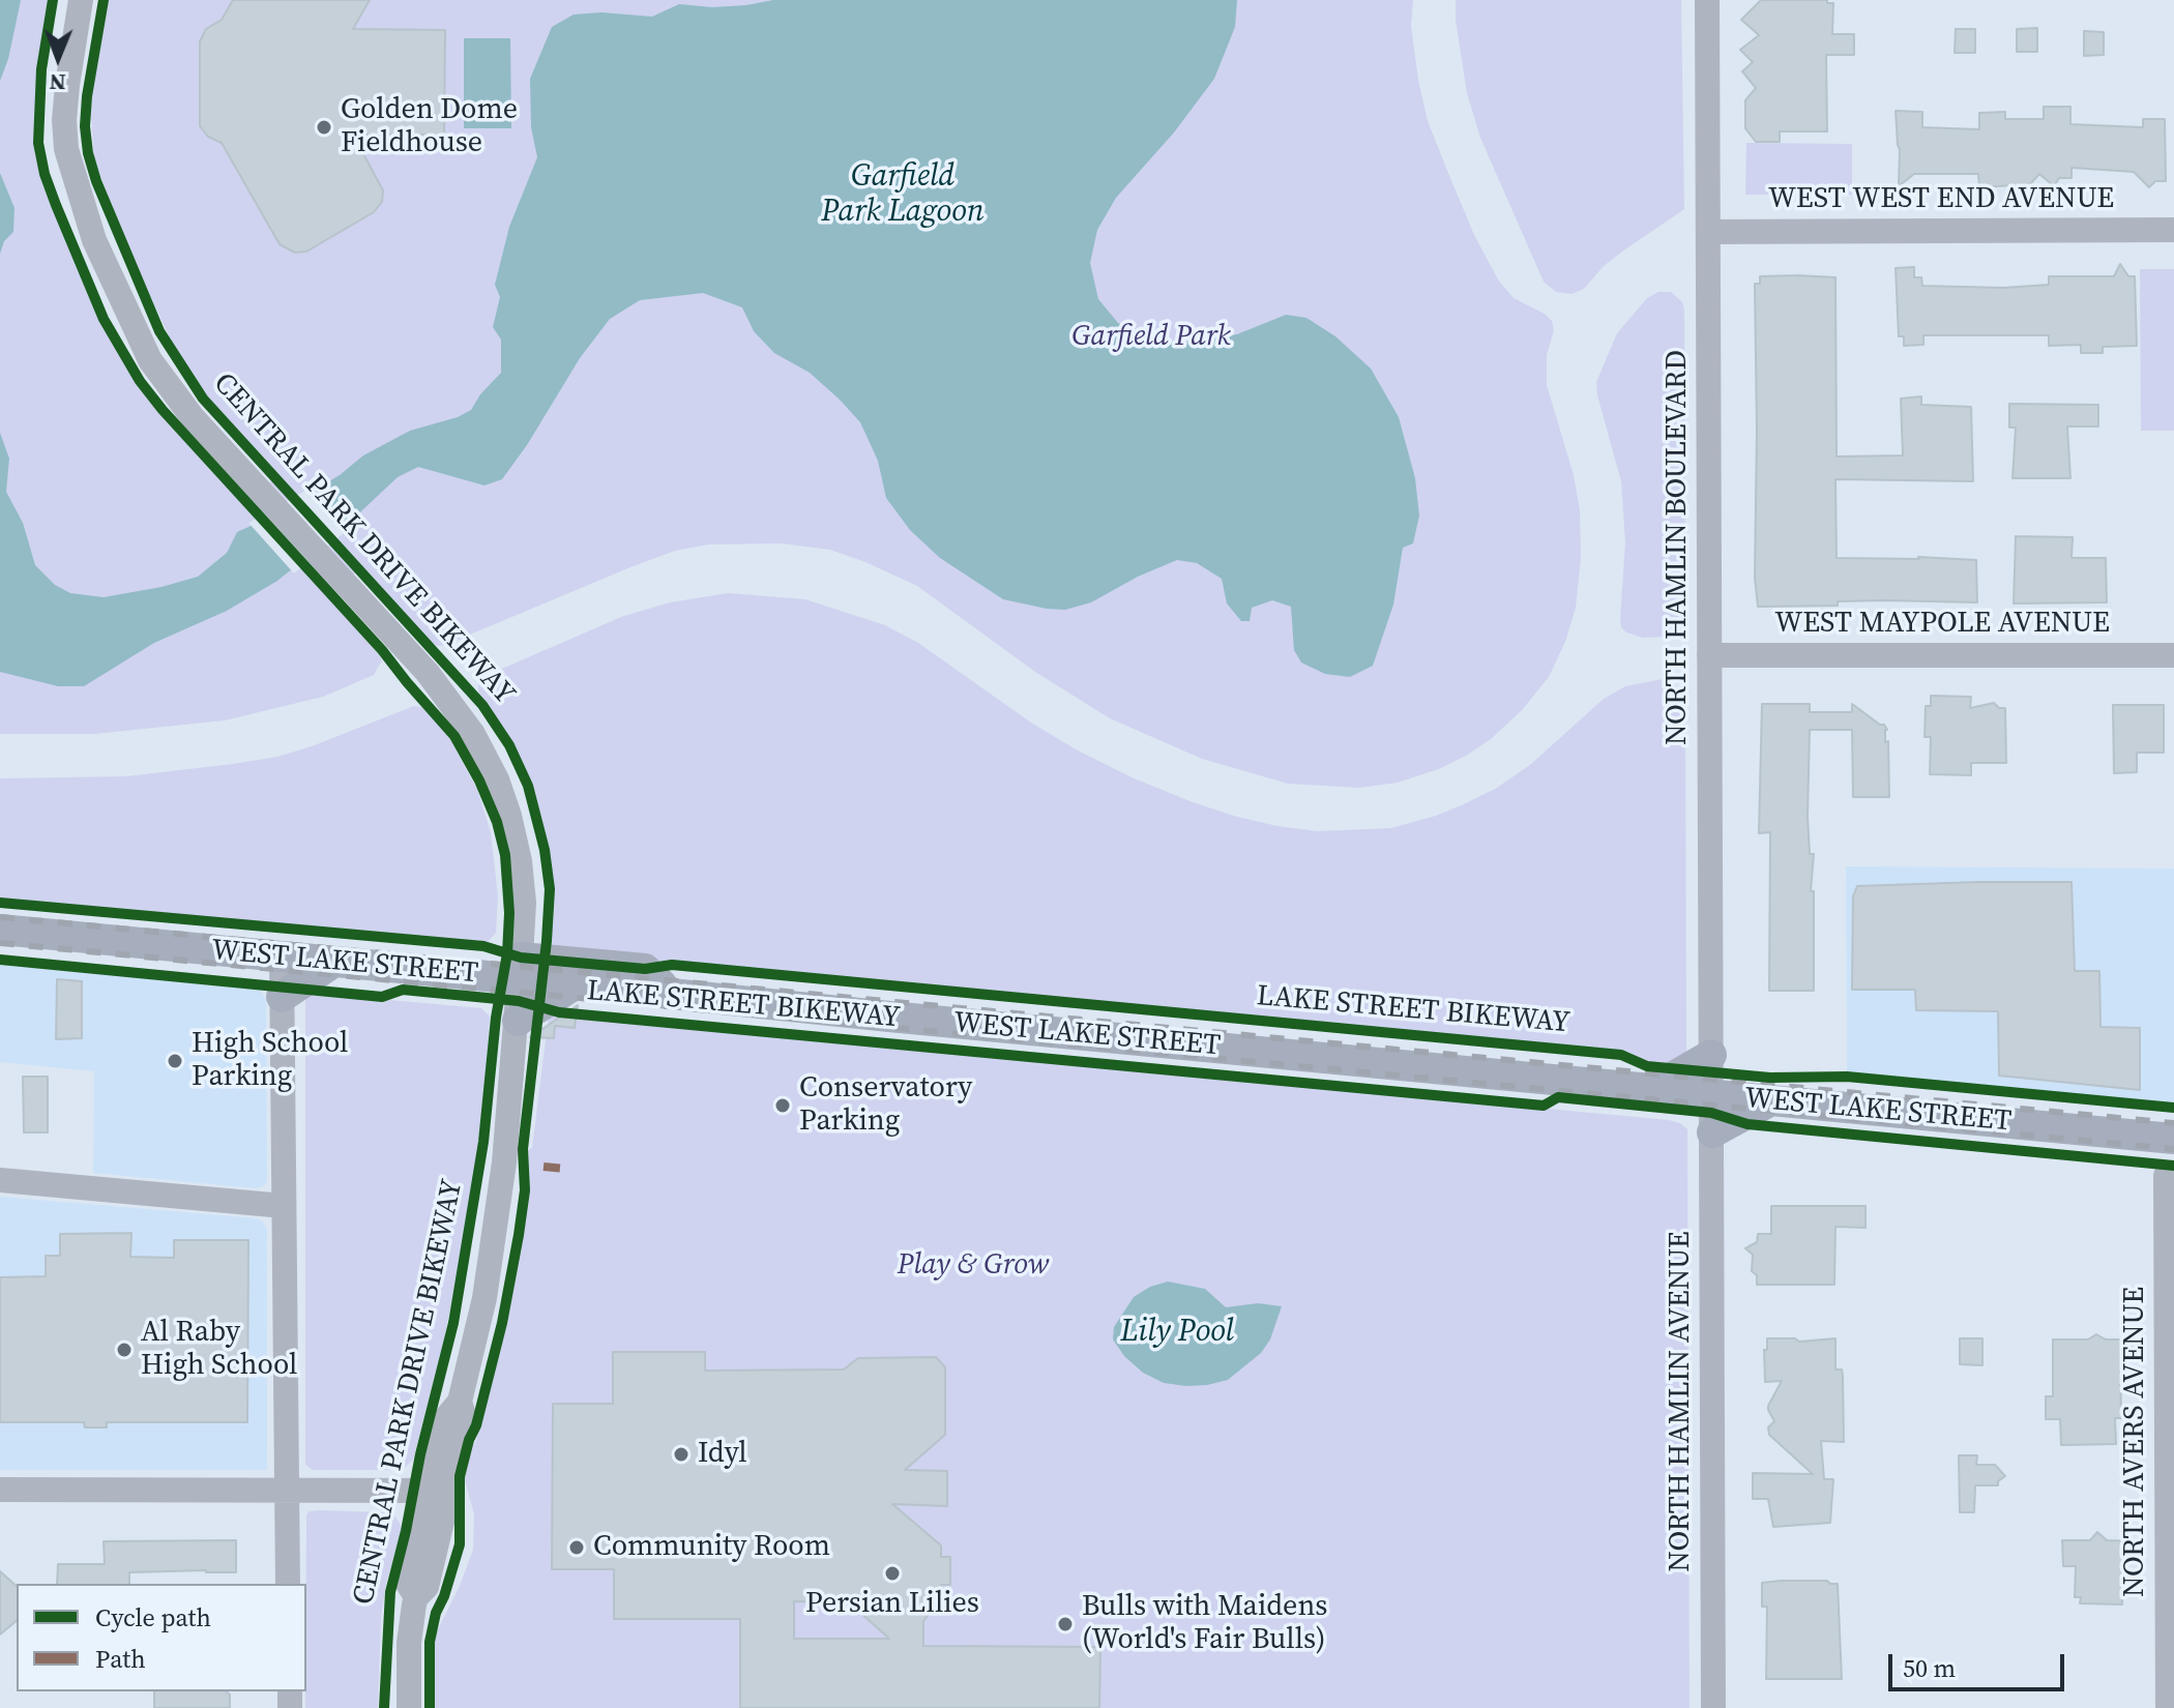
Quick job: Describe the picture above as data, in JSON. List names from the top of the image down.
{
  "streets": {
    "main road": ["WEST LAKE STREET"],
    "street": [
      "WEST WEST END AVENUE",
      "NORTH HAMLIN BOULEVARD",
      "WEST MAYPOLE AVENUE",
      "NORTH HAMLIN AVENUE",
      "NORTH AVERS AVENUE"
    ],
    "cycle path": ["CENTRAL PARK DRIVE BIKEWAY", "LAKE STREET BIKEWAY"]
  },
  "crossings": [
    ["WEST WEST END AVENUE", "NORTH HAMLIN BOULEVARD"],
    ["NORTH HAMLIN BOULEVARD", "WEST MAYPOLE AVENUE"],
    ["NORTH HAMLIN BOULEVARD", "WEST LAKE STREET"],
    ["NORTH HAMLIN BOULEVARD", "NORTH HAMLIN AVENUE"],
    ["WEST LAKE STREET", "NORTH HAMLIN AVENUE"],
    ["WEST LAKE STREET", "NORTH AVERS AVENUE"]
  ],
  "water": ["Garfield Park Lagoon", "Lily Pool"],
  "parks": ["Garfield Park", "Play & Grow"],
  "places": [
    "Golden Dome Fieldhouse",
    "High School Parking",
    "Conservatory Parking",
    "Al Raby High School",
    "Idyl",
    "Community Room",
    "Persian Lilies",
    "Bulls with Maidens (World's Fair Bulls)"
  ],
  "legend": ["Cycle path", "Path"],
  "scale_bar": "50 m",
  "north": "bottom"
}
